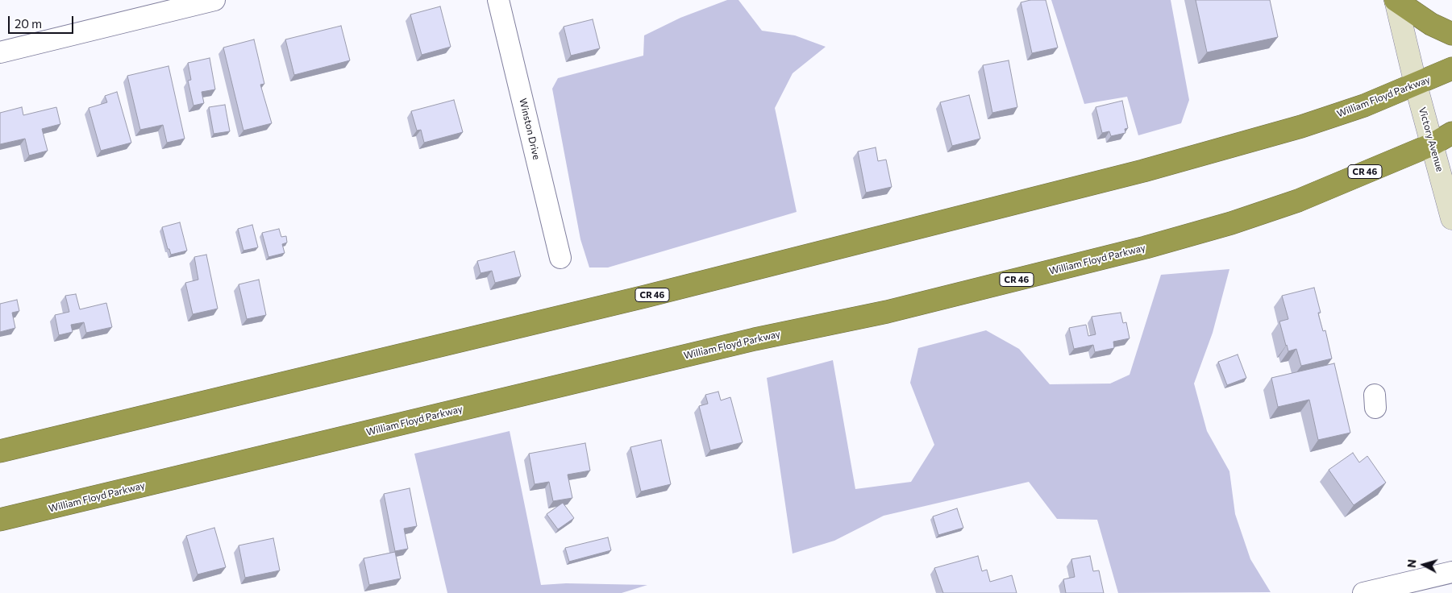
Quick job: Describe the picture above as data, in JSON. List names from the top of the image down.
{
  "streets": {
    "highway": ["William Floyd Parkway", "CR 46"],
    "street": ["Winston Drive", "Victory Avenue"]
  },
  "crossings": [
    ["William Floyd Parkway", "Victory Avenue"]
  ],
  "scale_bar": "20 m",
  "north": "left"
}
